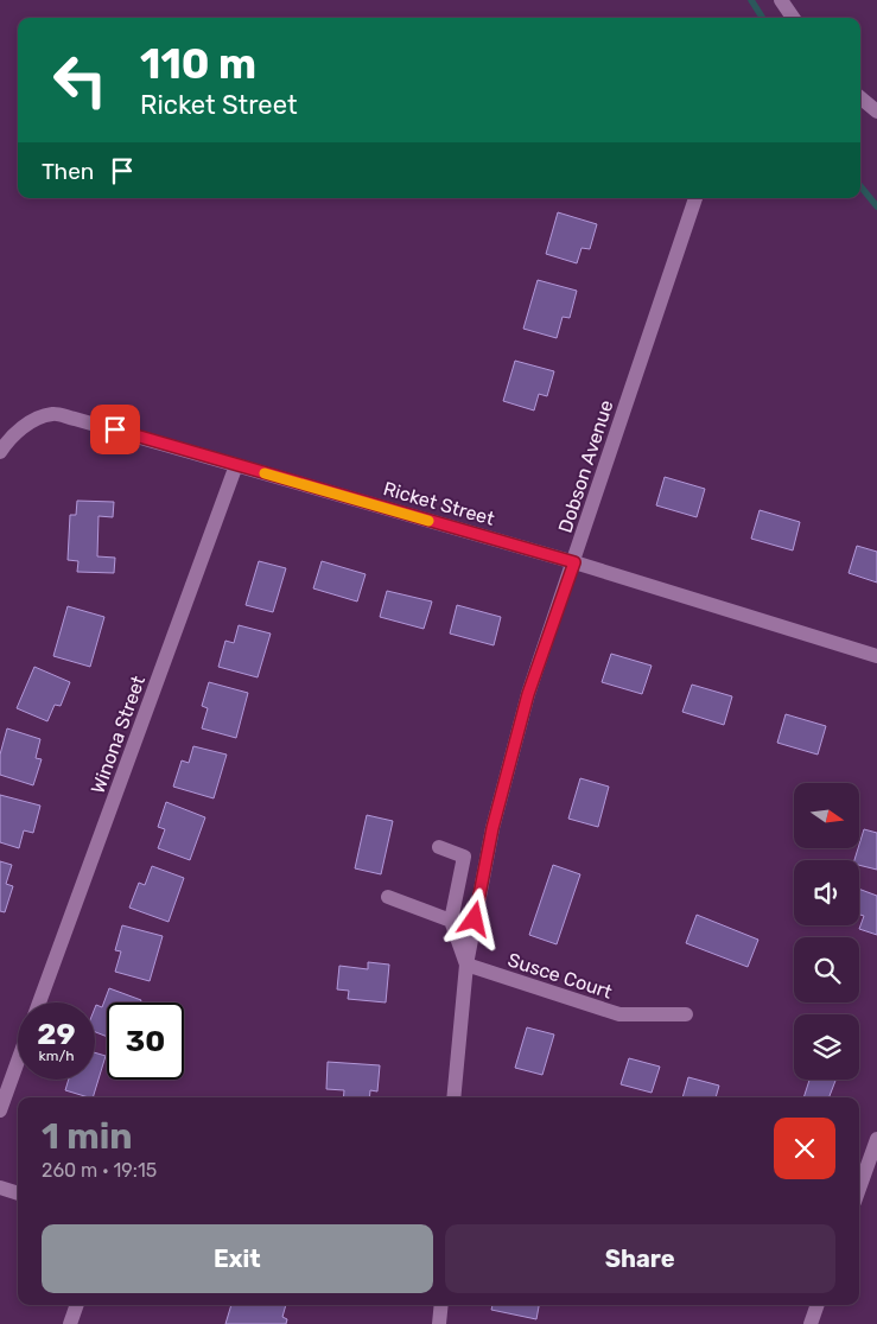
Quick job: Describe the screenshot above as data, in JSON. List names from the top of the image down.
{
  "streets": {
    "street": [
      "Dobson Avenue",
      "Ricket Street",
      "Winona Street",
      "Susce Court"
    ]
  },
  "crossings": [
    ["Dobson Avenue", "Ricket Street"],
    ["Dobson Avenue", "Susce Court"],
    ["Ricket Street", "Winona Street"]
  ],
  "north": "right",
  "page": {
    "turn": ["110 m", "Ricket Street"],
    "then": "Then",
    "speed": "29 km/h",
    "limit": "30",
    "heading": ["1 min", "260 m · 19:15"],
    "buttons": ["Exit", "Share"]
  }
}
